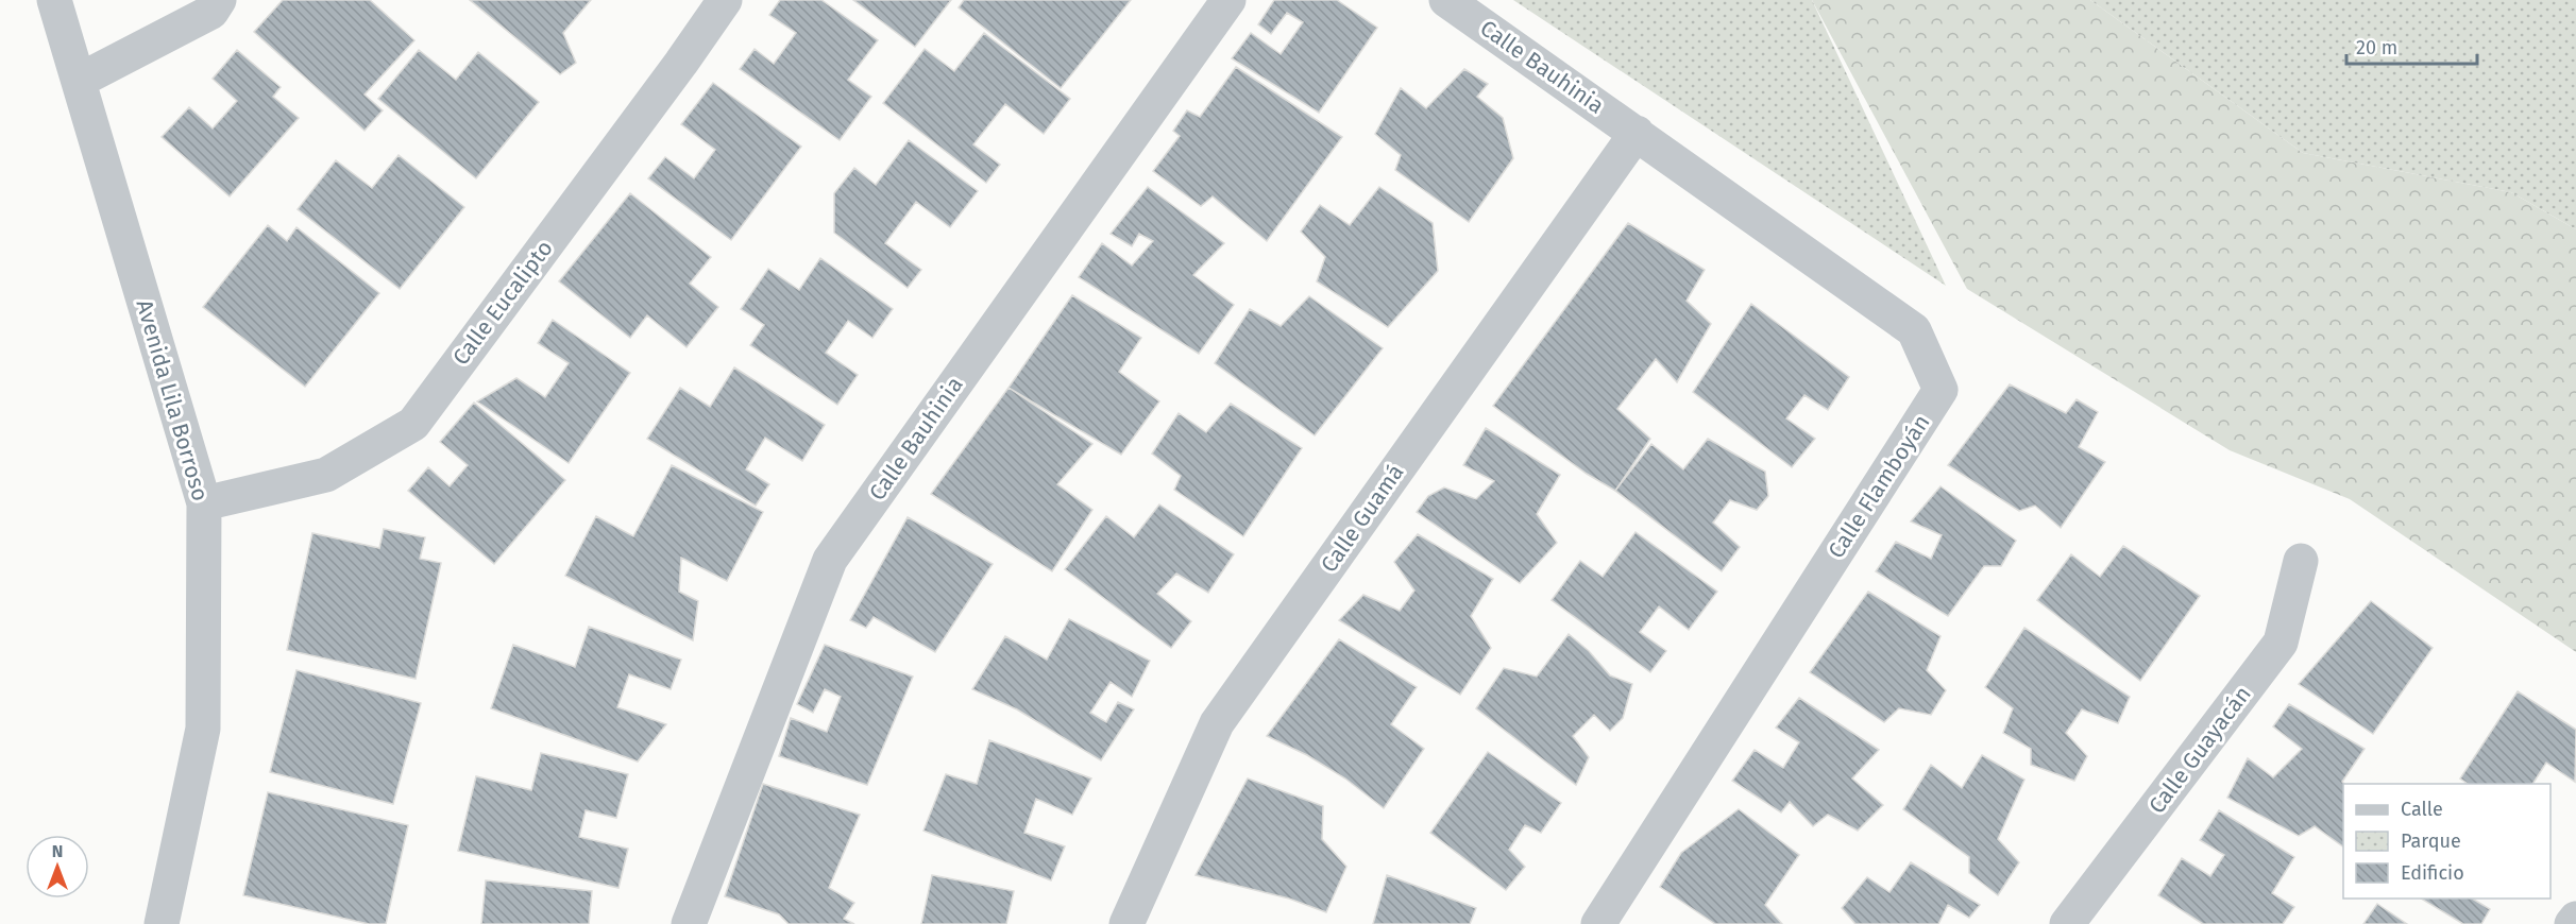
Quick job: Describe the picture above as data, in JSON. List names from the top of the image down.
{
  "streets": {
    "street": [
      "Calle Bauhinia",
      "Calle Eucalipto",
      "Avenida Lila Borroso",
      "Calle Flamboyán",
      "Calle Guamá",
      "Calle Guayacán"
    ]
  },
  "crossings": [
    ["Calle Bauhinia", "Calle Flamboyán"],
    ["Calle Bauhinia", "Calle Guamá"],
    ["Calle Eucalipto", "Avenida Lila Borroso"],
    ["Calle Flamboyán", "Calle Guamá"]
  ],
  "legend": ["Calle", "Parque", "Edificio"],
  "scale_bar": "20 m",
  "north": "top"
}
